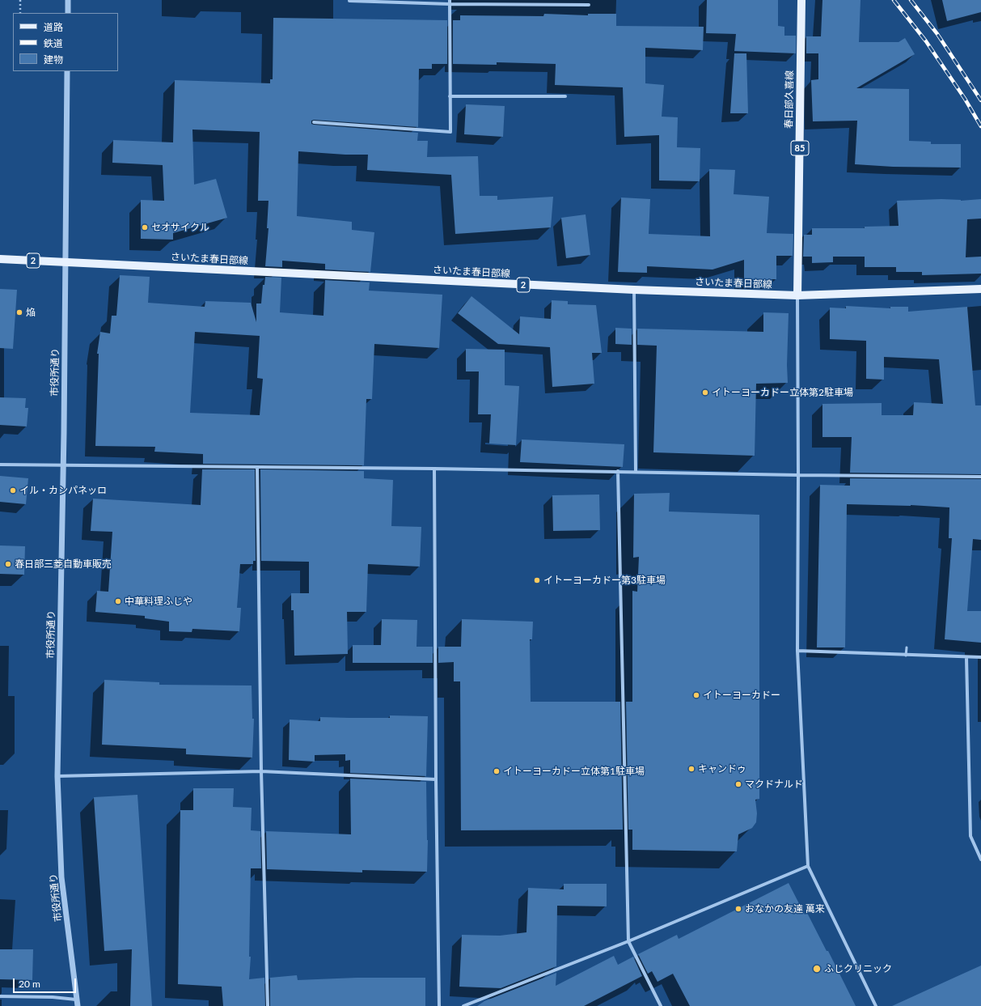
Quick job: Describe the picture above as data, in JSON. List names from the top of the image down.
{
  "streets": {
    "main road": [
      "春日部久喜線",
      "85",
      "さいたま春日部線",
      "2"
    ],
    "street": ["市役所通り"]
  },
  "crossings": [
    ["春日部久喜線", "さいたま春日部線"],
    ["さいたま春日部線", "市役所通り"]
  ],
  "places": [
    "セオサイクル",
    "焔",
    "イトーヨーカドー立体第2駐車場",
    "イル・カンパネッロ",
    "春日部三菱自動車販売",
    "イトーヨーカドー第3駐車場",
    "中華料理ふじや",
    "イトーヨーカドー",
    "キャンドゥ",
    "イトーヨーカドー立体第1駐車場",
    "マクドナルド",
    "おなかの友達 萬来",
    "ふじクリニック"
  ],
  "legend": ["道路", "鉄道", "建物"],
  "scale_bar": "20 m"
}
